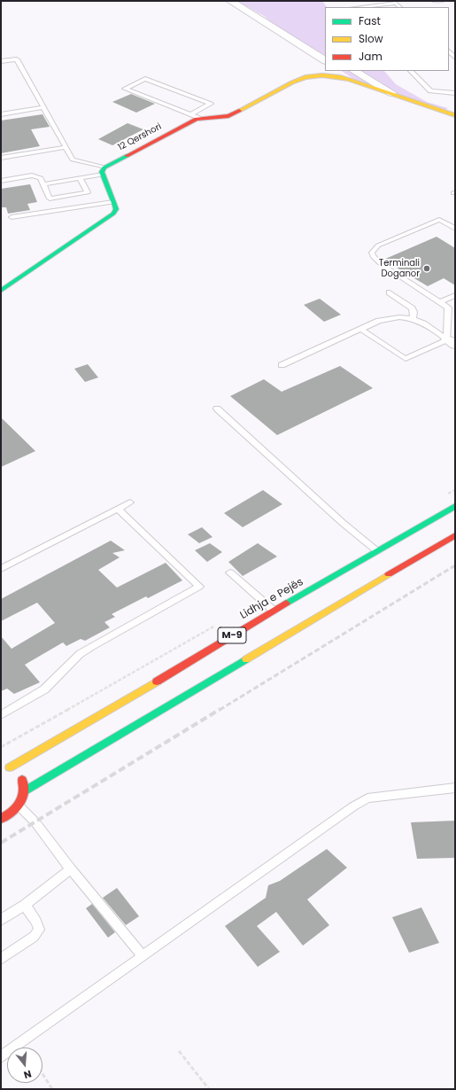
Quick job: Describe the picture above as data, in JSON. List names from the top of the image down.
{
  "streets": {
    "main road": ["12 Qershori", "Lidhja e Pejës", "M-9"]
  },
  "places": ["Terminali Doganor"],
  "legend": ["Fast", "Slow", "Jam"],
  "north": "bottom"
}
